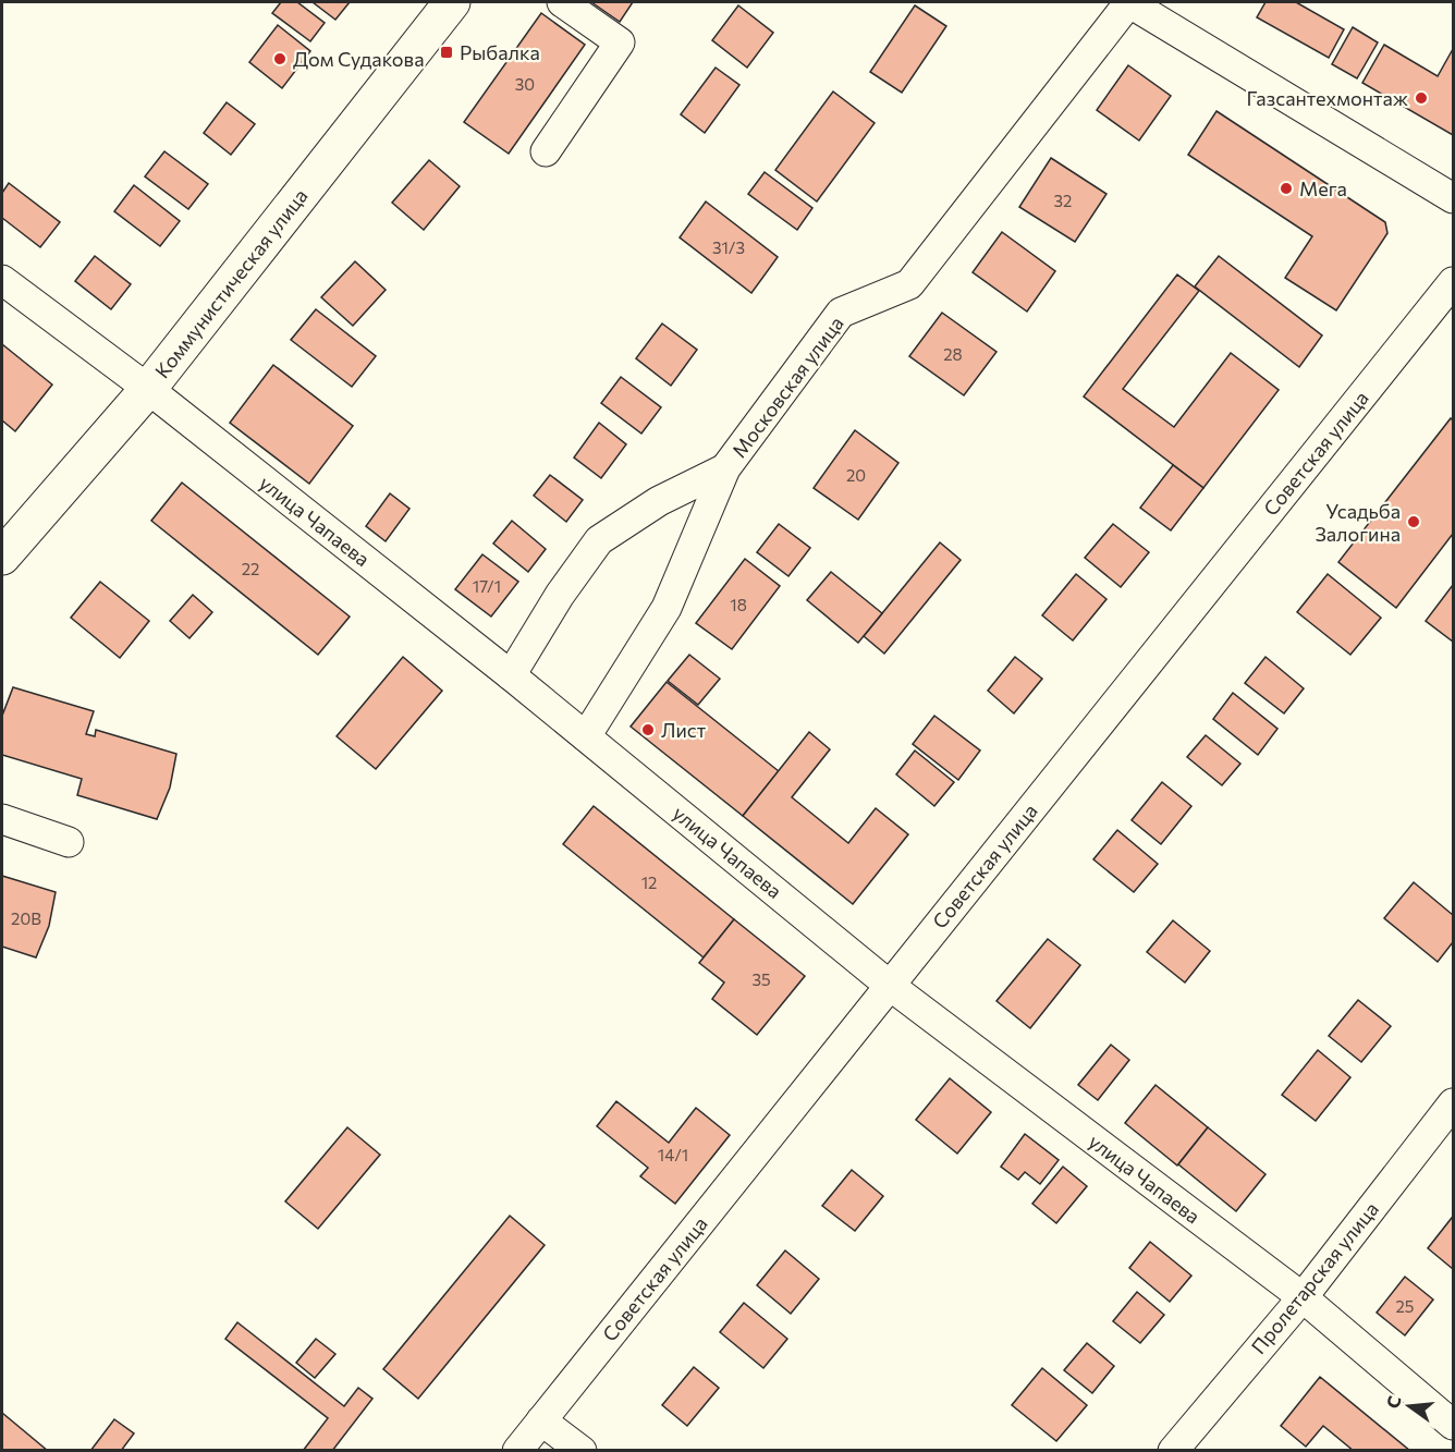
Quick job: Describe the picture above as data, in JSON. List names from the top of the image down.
{
  "streets": {
    "main road": ["Коммунистическая улица"],
    "street": [
      "Московская улица",
      "Советская улица",
      "улица Чапаева",
      "Пролетарская улица"
    ]
  },
  "crossings": [
    ["Коммунистическая улица", "улица Чапаева"],
    ["Московская улица", "улица Чапаева"],
    ["Советская улица", "улица Чапаева"],
    ["улица Чапаева", "Пролетарская улица"]
  ],
  "places": {
    "transit": ["Рыбалка"],
    "other": [
      "Дом Судакова",
      "Газсантехмонтаж",
      "Мега",
      "Усадьба Залогина",
      "Лист"
    ]
  },
  "house_numbers": [
    "30",
    "32",
    "31/3",
    "28",
    "20",
    "22",
    "17/1",
    "18",
    "12",
    "20В",
    "35",
    "14/1",
    "25"
  ],
  "north": "left"
}
